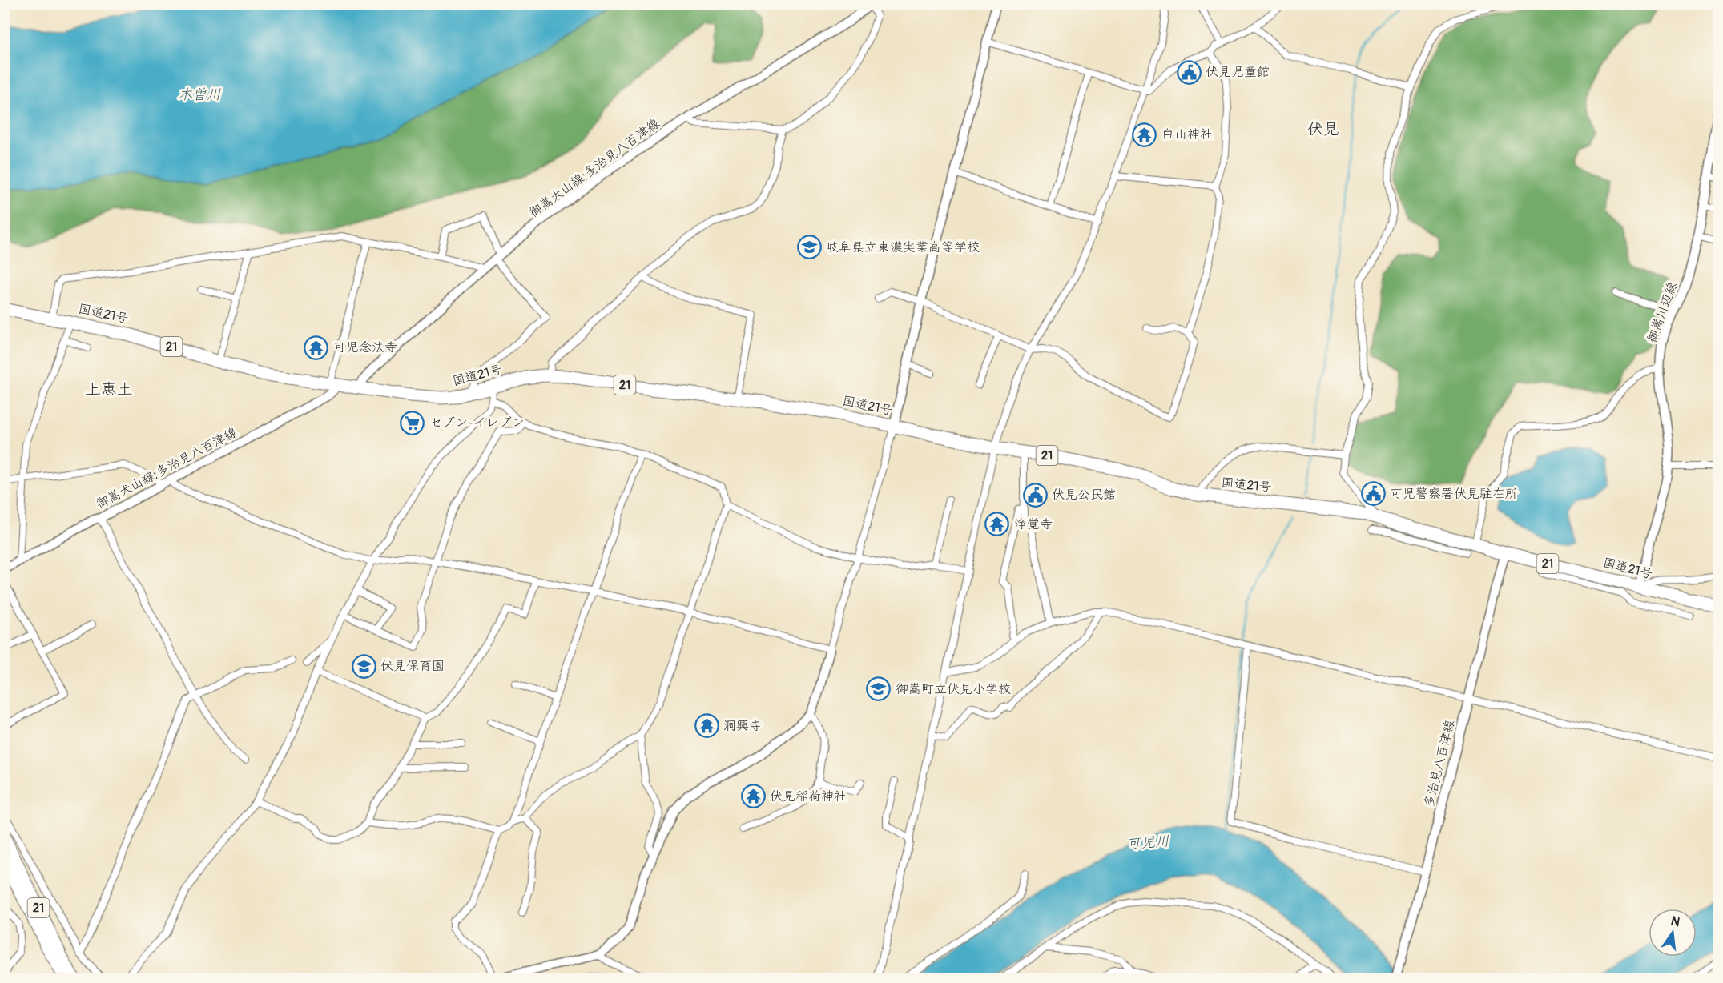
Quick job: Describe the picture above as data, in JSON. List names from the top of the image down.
{
  "streets": {
    "highway": ["国道21号", "21"],
    "main road": ["御嵩犬山線;多治見八百津線", "御嵩川辺線", "多治見八百津線"]
  },
  "crossings": [
    ["御嵩犬山線;多治見八百津線", "国道21号"],
    ["御嵩川辺線", "国道21号"],
    ["国道21号", "多治見八百津線"]
  ],
  "districts": ["伏見", "上恵土"],
  "water": ["木曽川", "可児川"],
  "places": {
    "public building": ["伏見児童館", "可児警察署伏見駐在所", "伏見公民館"],
    "temple": [
      "白山神社",
      "可児念法寺",
      "浄覚寺",
      "洞興寺",
      "伏見稲荷神社"
    ],
    "school or university": ["岐阜県立東濃実業高等学校", "伏見保育園", "御嵩町立伏見小学校"],
    "supermarket": ["セブン-イレブン"]
  },
  "north": "top"
}
